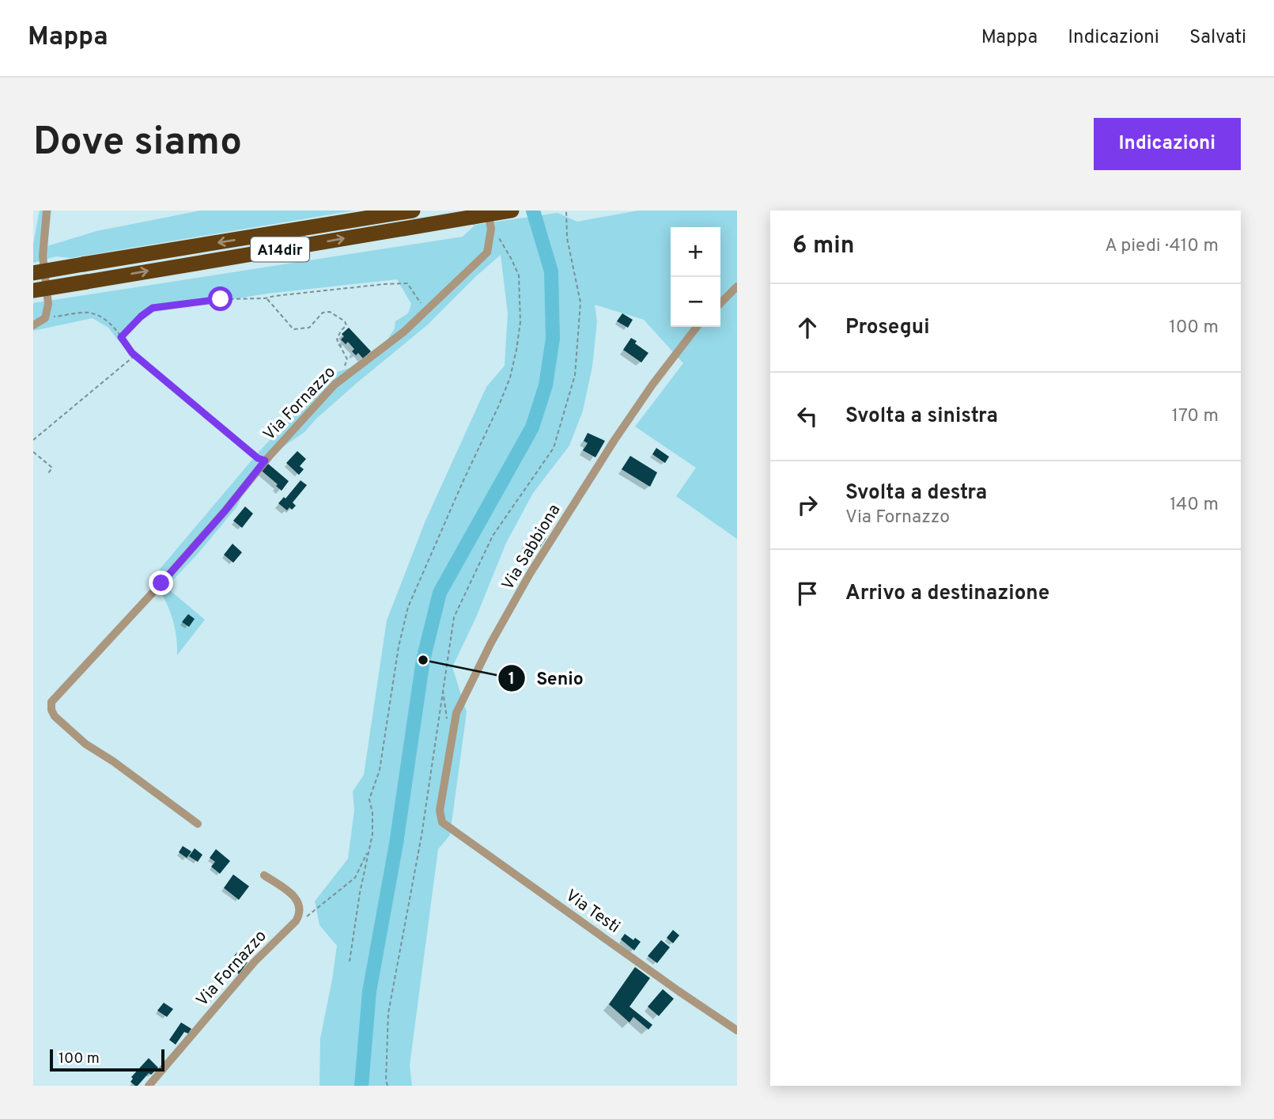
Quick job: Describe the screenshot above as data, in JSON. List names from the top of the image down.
{
  "streets": {
    "highway": ["A14dir"],
    "street": ["Via Fornazzo", "Via Sabbiona", "Via Testi"]
  },
  "crossings": [
    ["A14dir", "Via Fornazzo"],
    ["Via Sabbiona", "Via Testi"]
  ],
  "places": ["Senio"],
  "scale_bar": "100 m",
  "page": {
    "header": "Mappa",
    "nav": ["Mappa", "Indicazioni", "Salvati"],
    "buttons": "Indicazioni",
    "title": "Dove siamo",
    "heading": ["6 min", "A piedi · 410 m"],
    "map_buttons": ["+", "−"],
    "list": [
      ["Prosegui", "100 m"],
      ["Svolta a sinistra", "170 m"],
      ["Svolta a destra", "Via Fornazzo", "140 m"],
      "Arrivo a destinazione"
    ],
    "scale": "100 m"
  }
}
